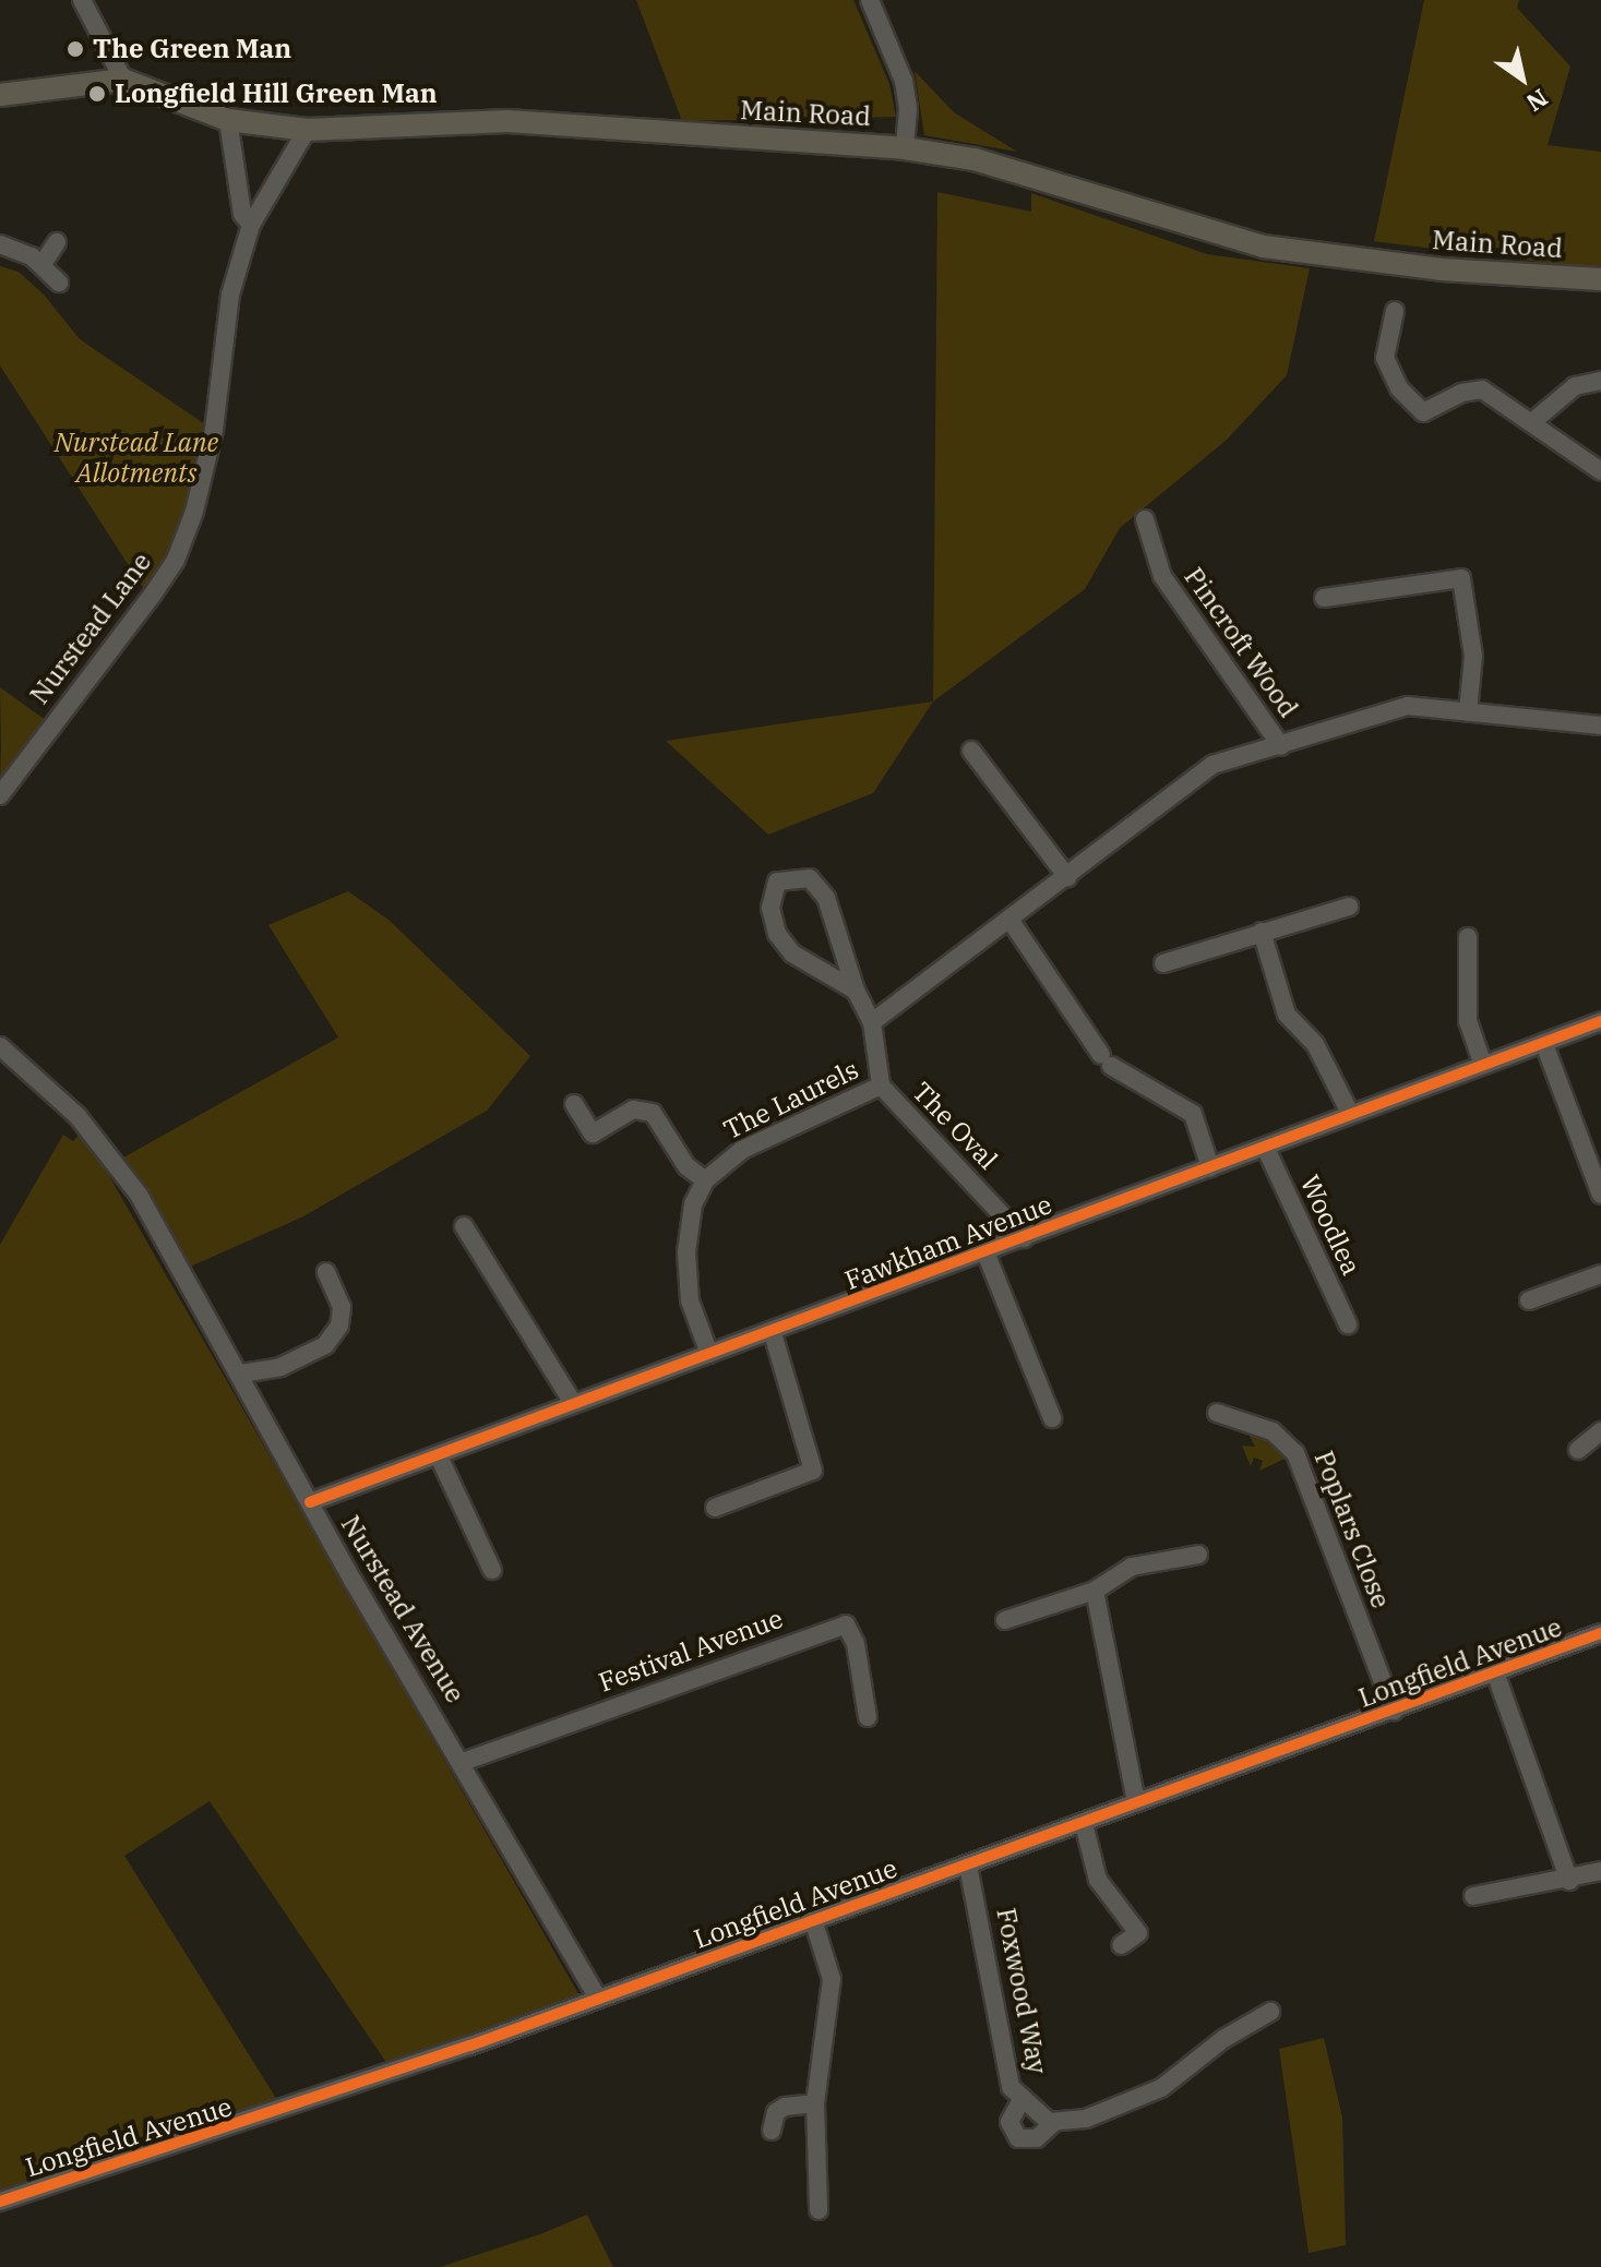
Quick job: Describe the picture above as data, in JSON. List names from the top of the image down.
{
  "streets": {
    "main road": ["Main Road"],
    "street": [
      "Nurstead Lane",
      "Pincroft Wood",
      "The Laurels",
      "The Oval",
      "Woodlea",
      "Fawkham Avenue",
      "Poplars Close",
      "Nurstead Avenue",
      "Festival Avenue",
      "Longfield Avenue",
      "Foxwood Way"
    ]
  },
  "crossings": [
    ["Main Road", "Nurstead Lane"],
    ["Pincroft Wood", "The Oval"],
    ["The Laurels", "The Oval"],
    ["The Oval", "Fawkham Avenue"],
    ["Woodlea", "Fawkham Avenue"],
    ["Fawkham Avenue", "Nurstead Avenue"],
    ["Poplars Close", "Longfield Avenue"],
    ["Nurstead Avenue", "Festival Avenue"],
    ["Nurstead Avenue", "Longfield Avenue"],
    ["Longfield Avenue", "Foxwood Way"]
  ],
  "parks": ["Nurstead Lane Allotments"],
  "places": ["The Green Man", "Longfield Hill Green Man"],
  "north": "bottom right"
}
